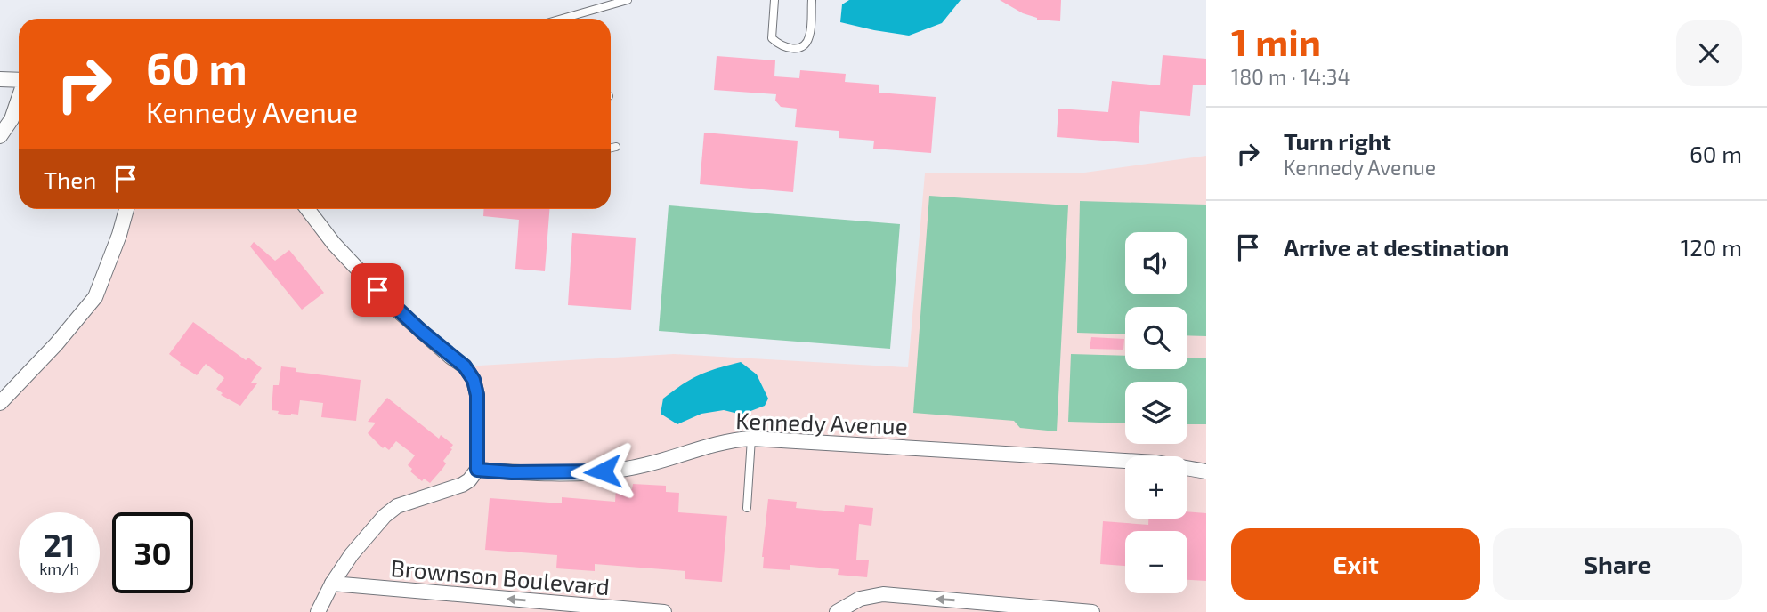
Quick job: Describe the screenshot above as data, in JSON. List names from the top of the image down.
{
  "streets": {
    "street": ["Kennedy Avenue", "Brownson Boulevard"]
  },
  "one_way": ["Brownson Boulevard"],
  "page": {
    "heading": ["1 min", "180 m · 14:34"],
    "turn": ["60 m", "Kennedy Avenue"],
    "list": [
      {
        "name": "Turn right",
        "note": "Kennedy Avenue",
        "value": "60 m"
      },
      {
        "name": "Arrive at destination",
        "value": "120 m"
      }
    ],
    "then": "Then",
    "map_buttons": ["+", "−"],
    "speed": "21 km/h",
    "limit": "30",
    "buttons": ["Exit", "Share"]
  }
}
